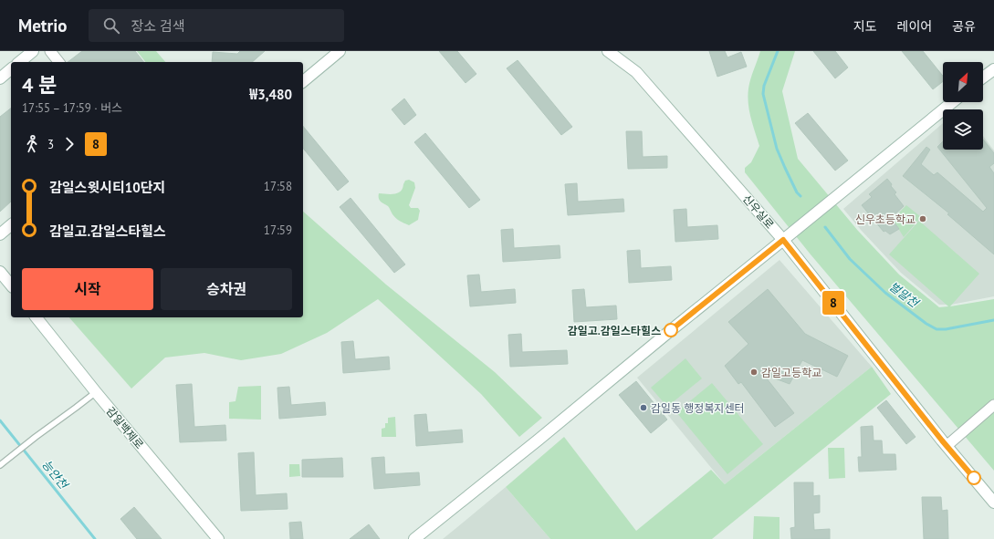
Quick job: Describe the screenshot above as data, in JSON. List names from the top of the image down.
{
  "streets": {
    "street": ["신우실로", "감일백제로"]
  },
  "water": ["벌말천", "능안천"],
  "places": [
    "신우초등학교",
    "감일고.감일스타힐스",
    "감일고등학교",
    "감일동 행정복지센터"
  ],
  "lines": ["bus line 8"],
  "north": "top right",
  "page": {
    "header": "Metrio",
    "search": "장소 검색",
    "nav": ["지도", "레이어", "공유"],
    "on_map": "8",
    "heading": ["4 분", "17:55 – 17:59 · 버스", "₩3,480"],
    "legs": ["3", "8"],
    "list": [
      {
        "name": "감일스윗시티10단지",
        "value": "17:58"
      },
      {
        "name": "감일고.감일스타힐스",
        "value": "17:59"
      }
    ],
    "buttons": ["시작", "승차권"]
  }
}
